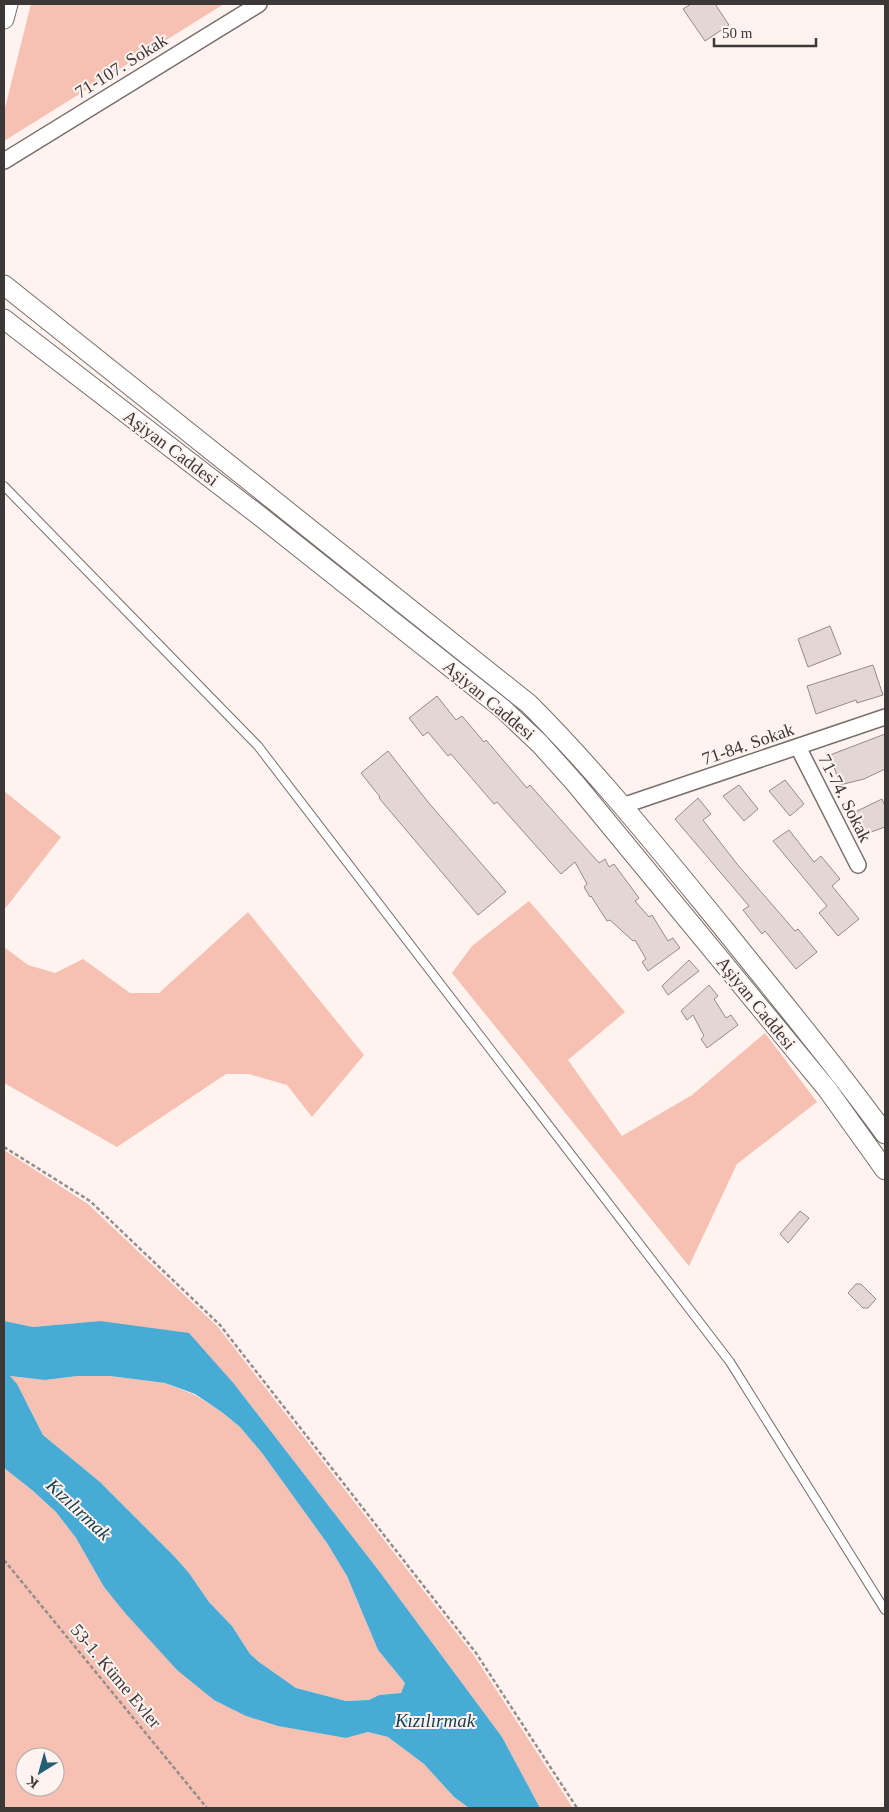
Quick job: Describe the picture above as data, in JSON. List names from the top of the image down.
{
  "streets": {
    "street": [
      "71-107. Sokak",
      "Aşiyan Caddesi",
      "71-84. Sokak",
      "71-74. Sokak"
    ],
    "path": ["53-1. Küme Evler"]
  },
  "crossings": [
    ["Aşiyan Caddesi", "71-84. Sokak"],
    ["71-84. Sokak", "71-74. Sokak"]
  ],
  "water": ["Kızılırmak"],
  "scale_bar": "50 m",
  "north": "bottom left"
}
